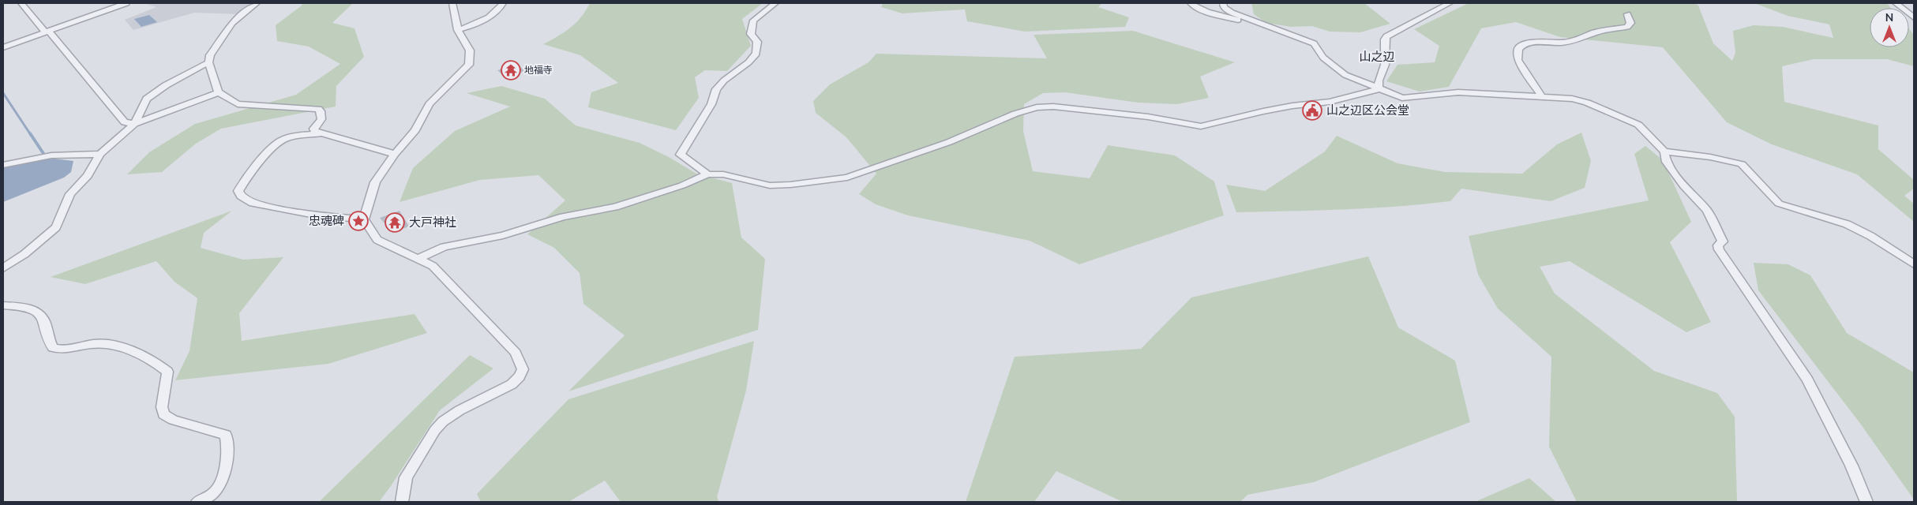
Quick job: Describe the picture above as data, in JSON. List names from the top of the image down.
{
  "districts": ["山之辺"],
  "places": {
    "temple": ["地福寺", "大戸神社"],
    "public building": ["山之辺区公会堂"],
    "place": ["忠魂碑"]
  },
  "north": "top"
}
